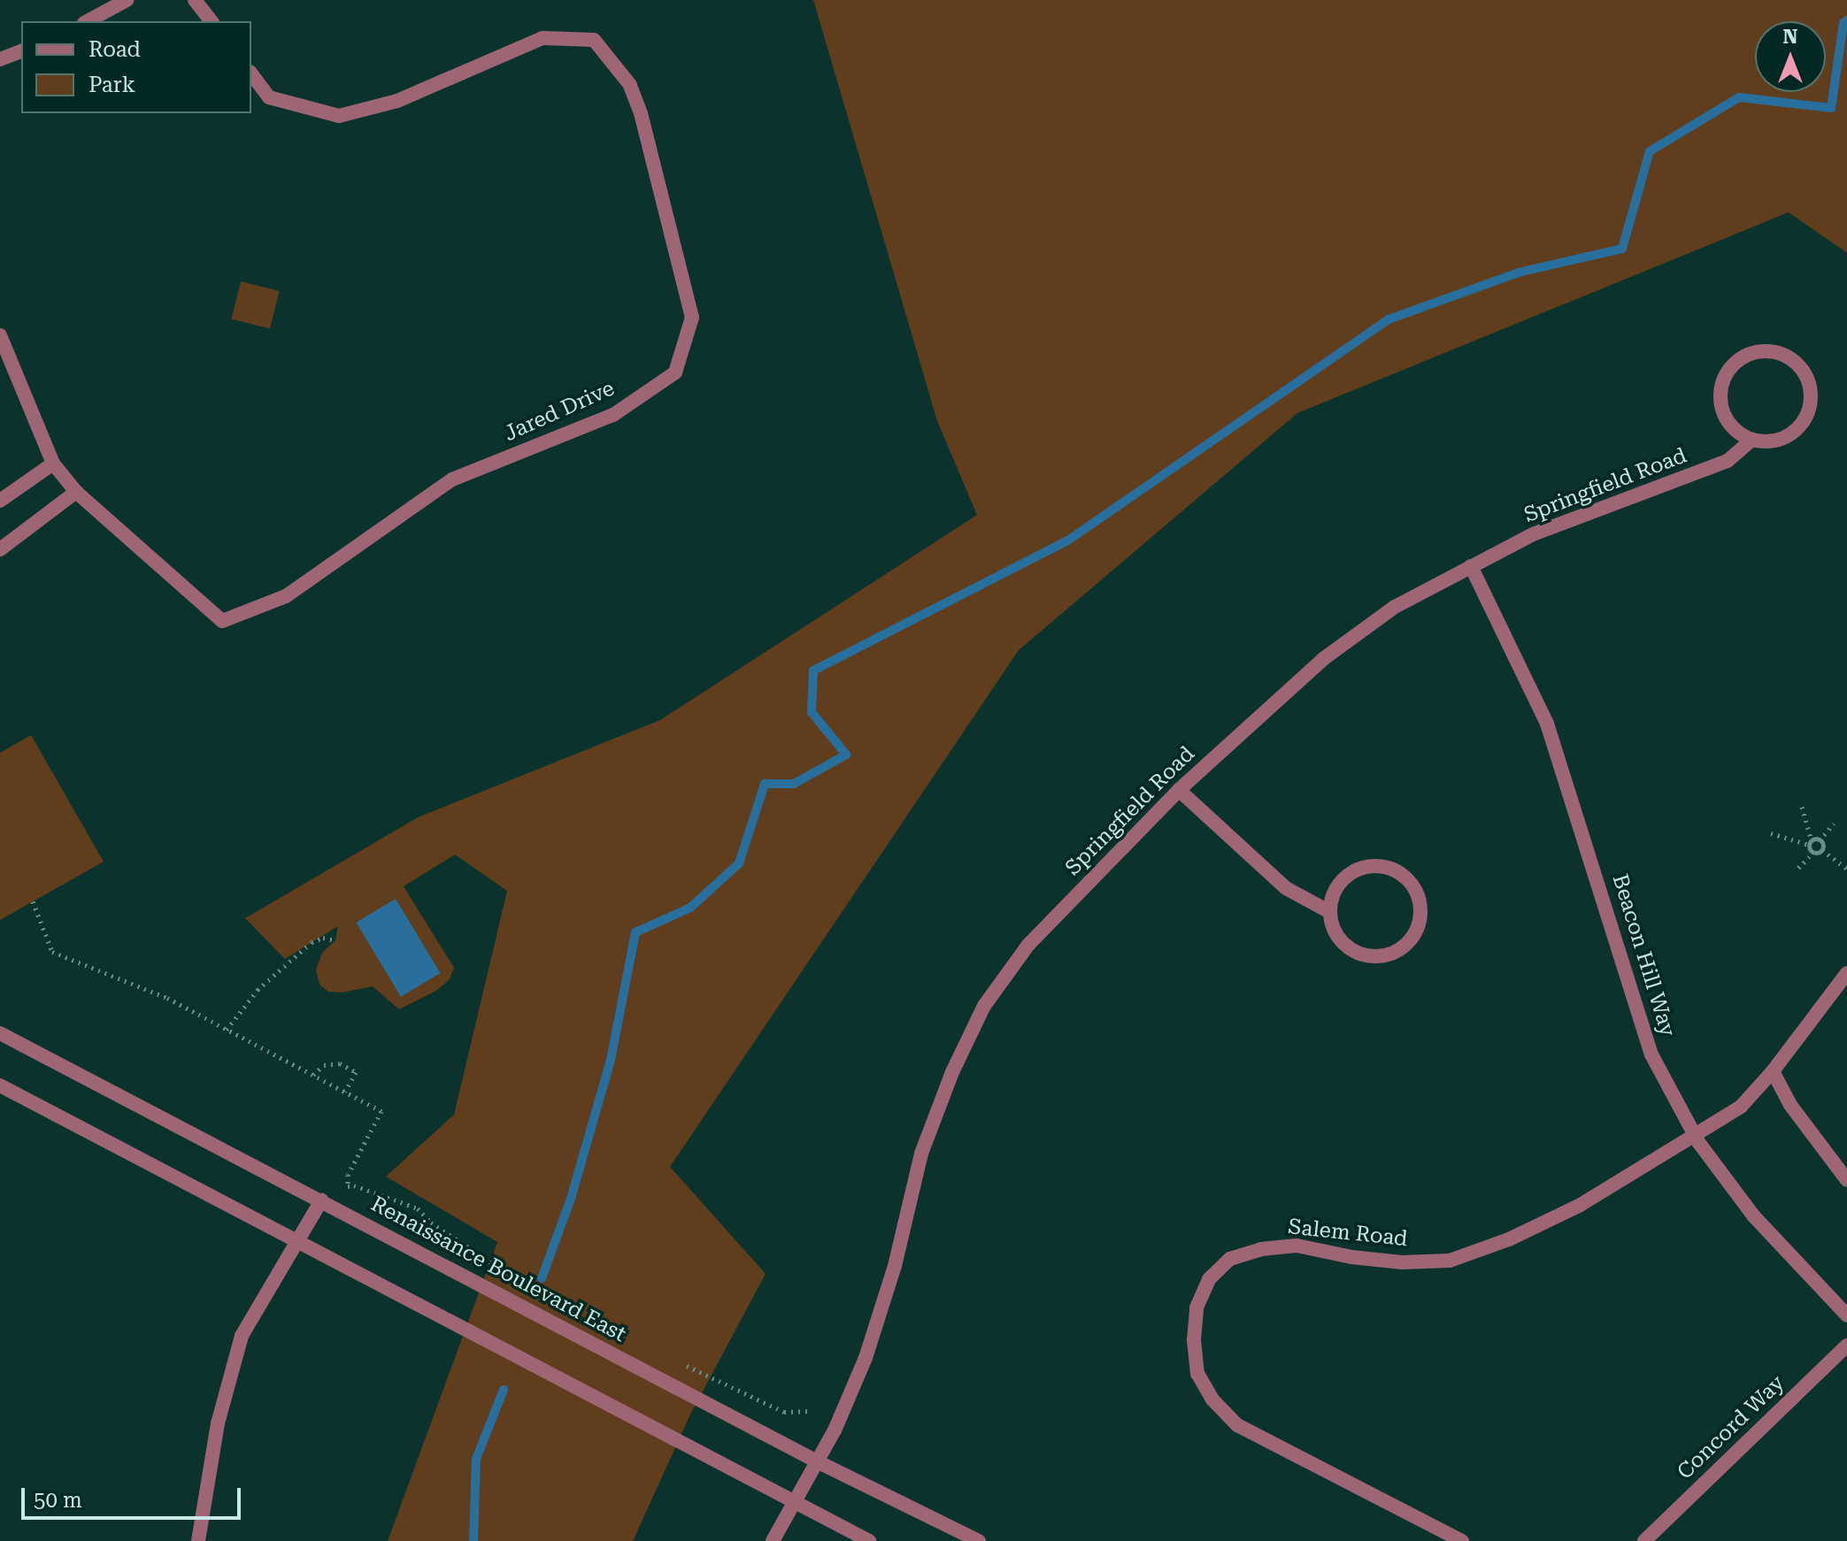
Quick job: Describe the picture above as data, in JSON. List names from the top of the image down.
{
  "streets": {
    "street": [
      "Jared Drive",
      "Springfield Road",
      "Beacon Hill Way",
      "Salem Road",
      "Renaissance Boulevard East",
      "Concord Way"
    ]
  },
  "crossings": [
    ["Springfield Road", "Beacon Hill Way"],
    ["Springfield Road", "Renaissance Boulevard East"],
    ["Beacon Hill Way", "Salem Road"]
  ],
  "legend": ["Road", "Park"],
  "scale_bar": "50 m",
  "north": "top"
}
